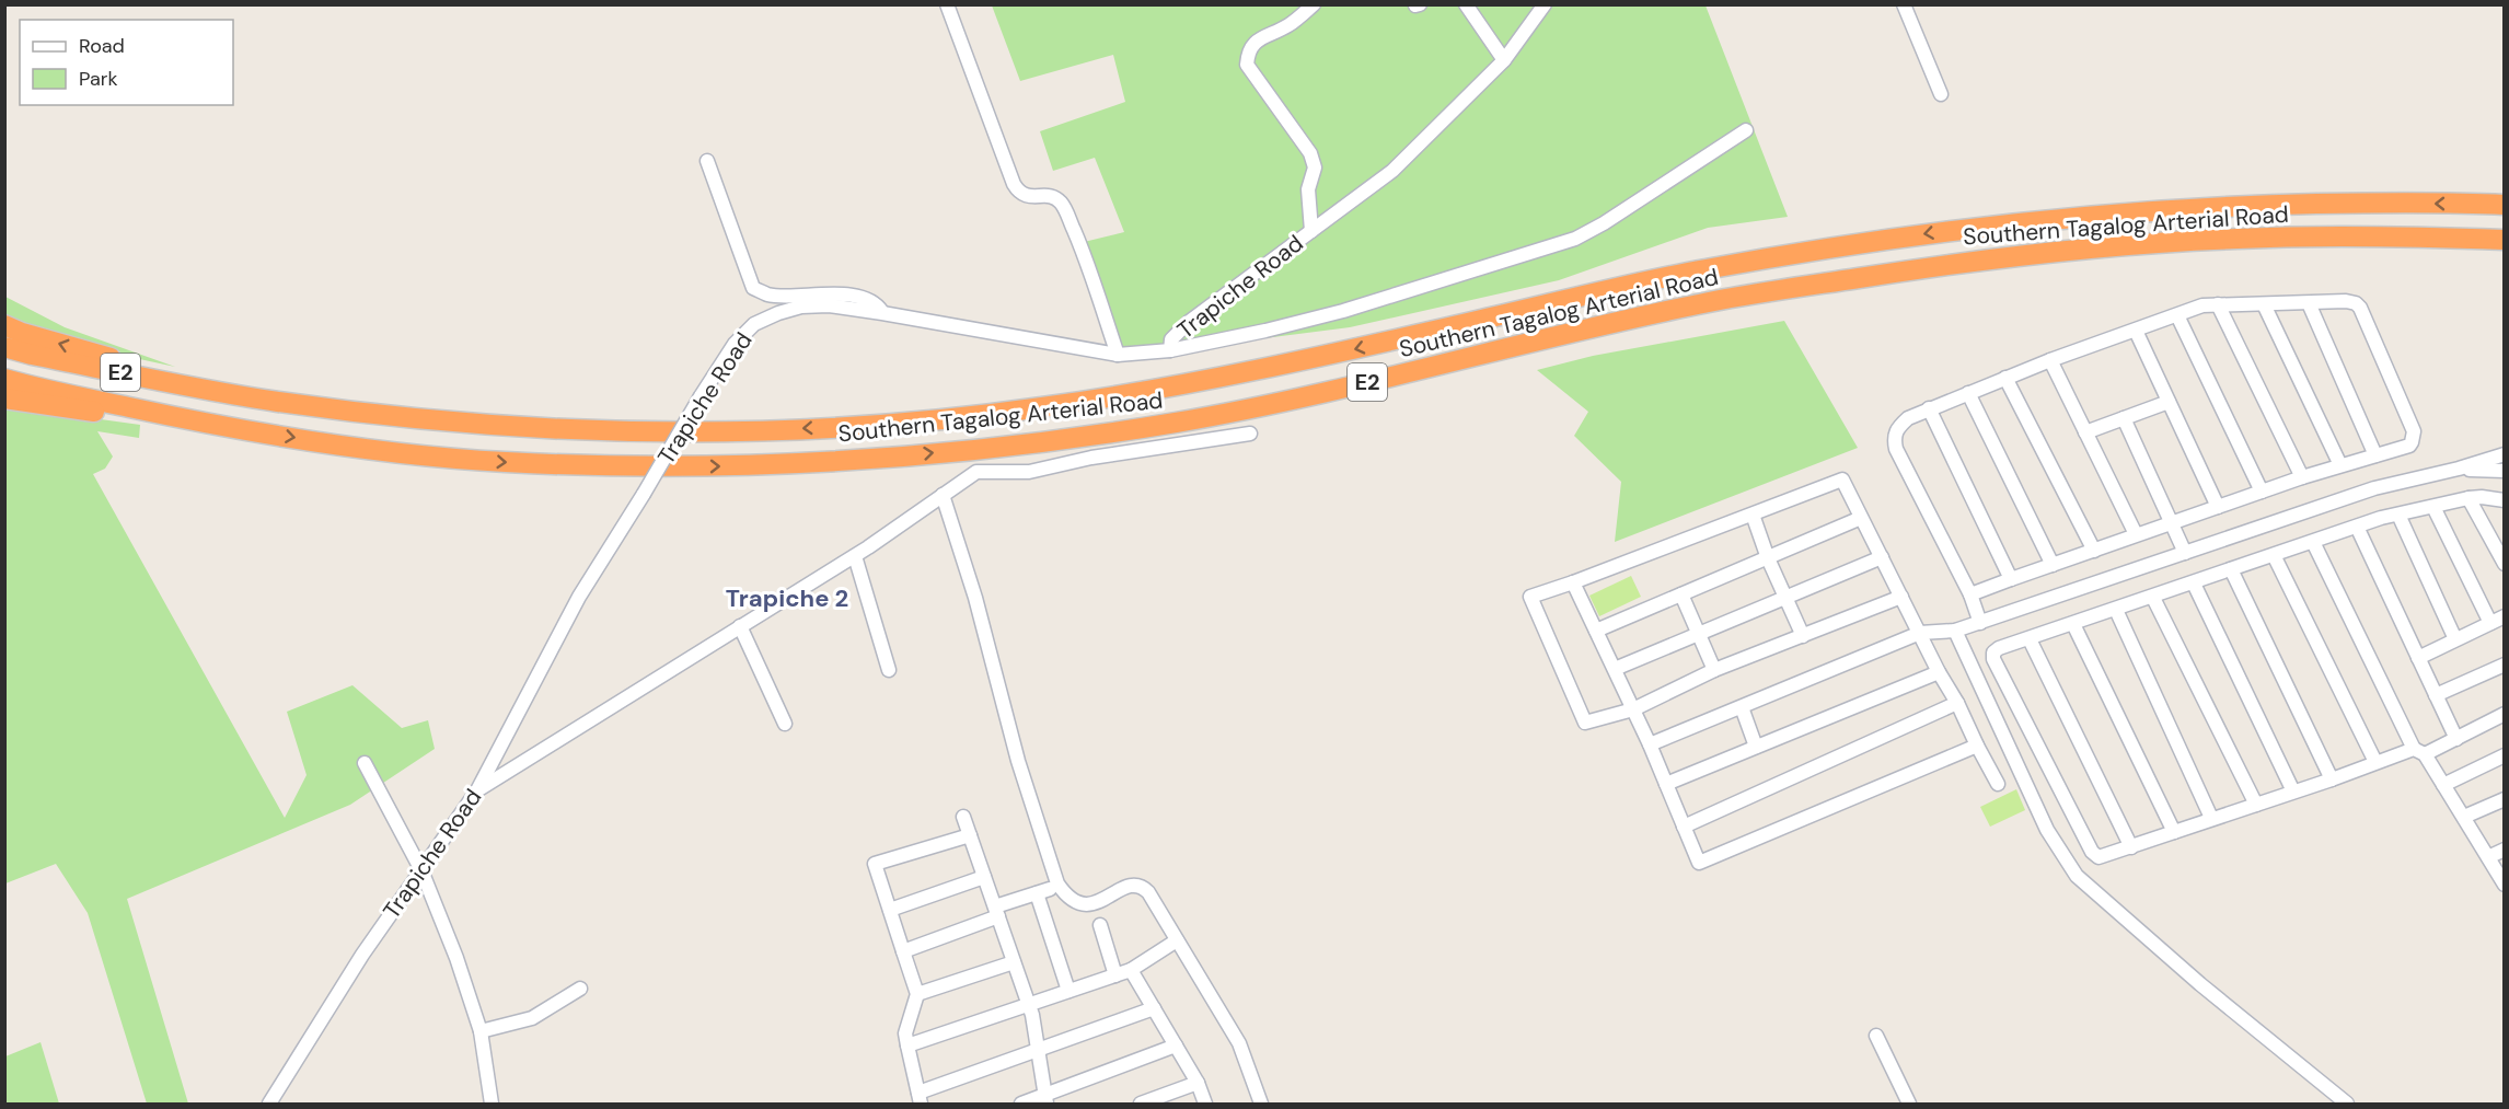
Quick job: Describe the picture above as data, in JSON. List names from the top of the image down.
{
  "streets": {
    "highway": ["Southern Tagalog Arterial Road", "E2"],
    "street": ["Trapiche Road"]
  },
  "districts": ["Trapiche 2"],
  "legend": ["Road", "Park"]
}
